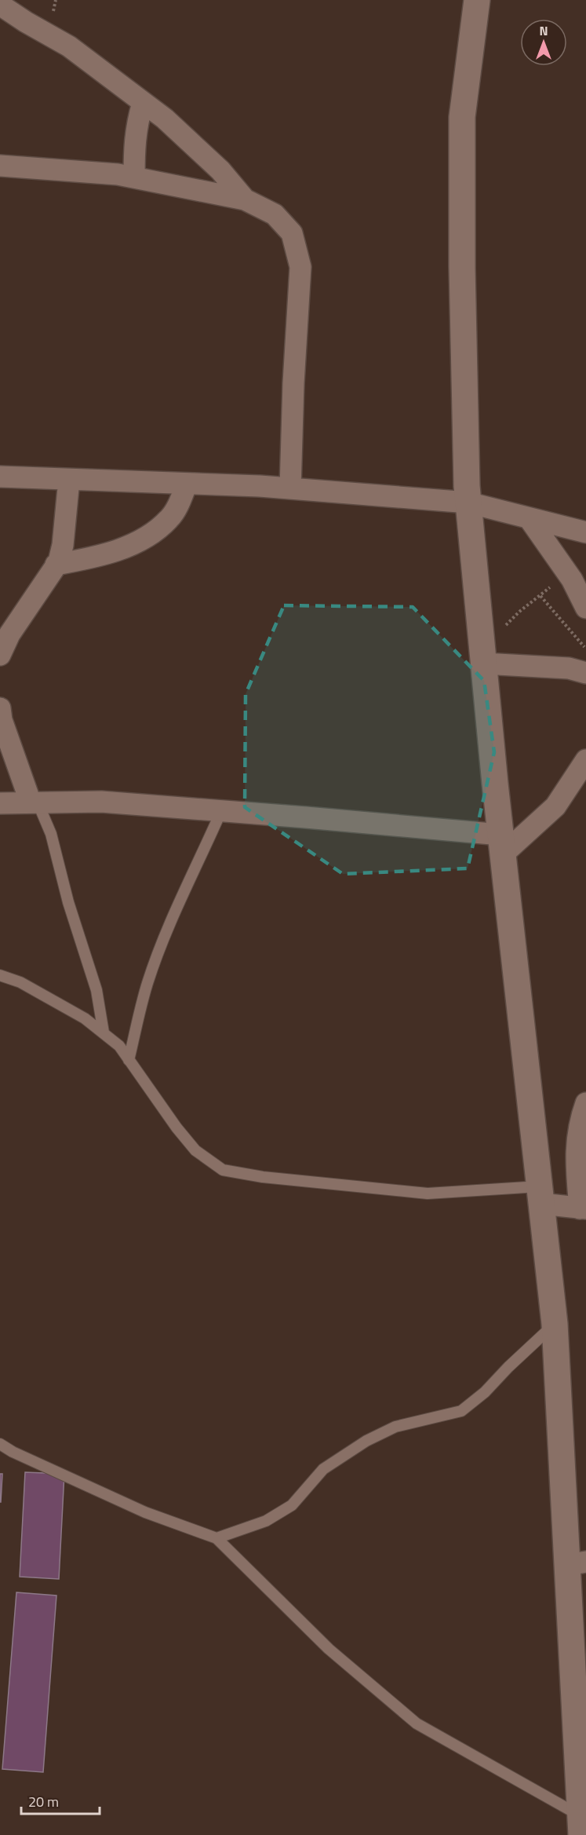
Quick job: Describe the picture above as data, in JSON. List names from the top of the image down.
{
  "scale_bar": "20 m",
  "north": "top"
}
